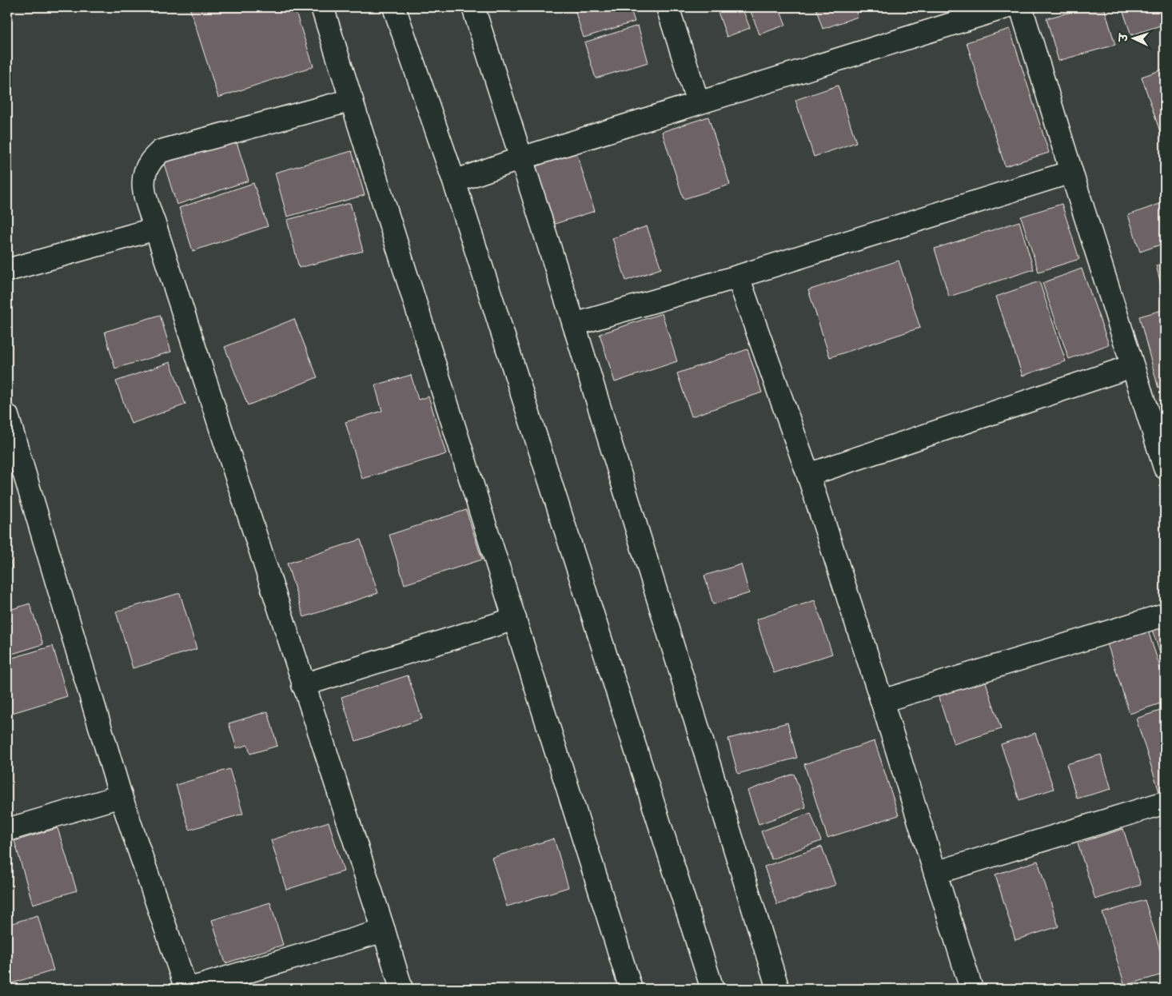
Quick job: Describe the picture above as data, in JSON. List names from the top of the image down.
{
  "north": "left"
}
